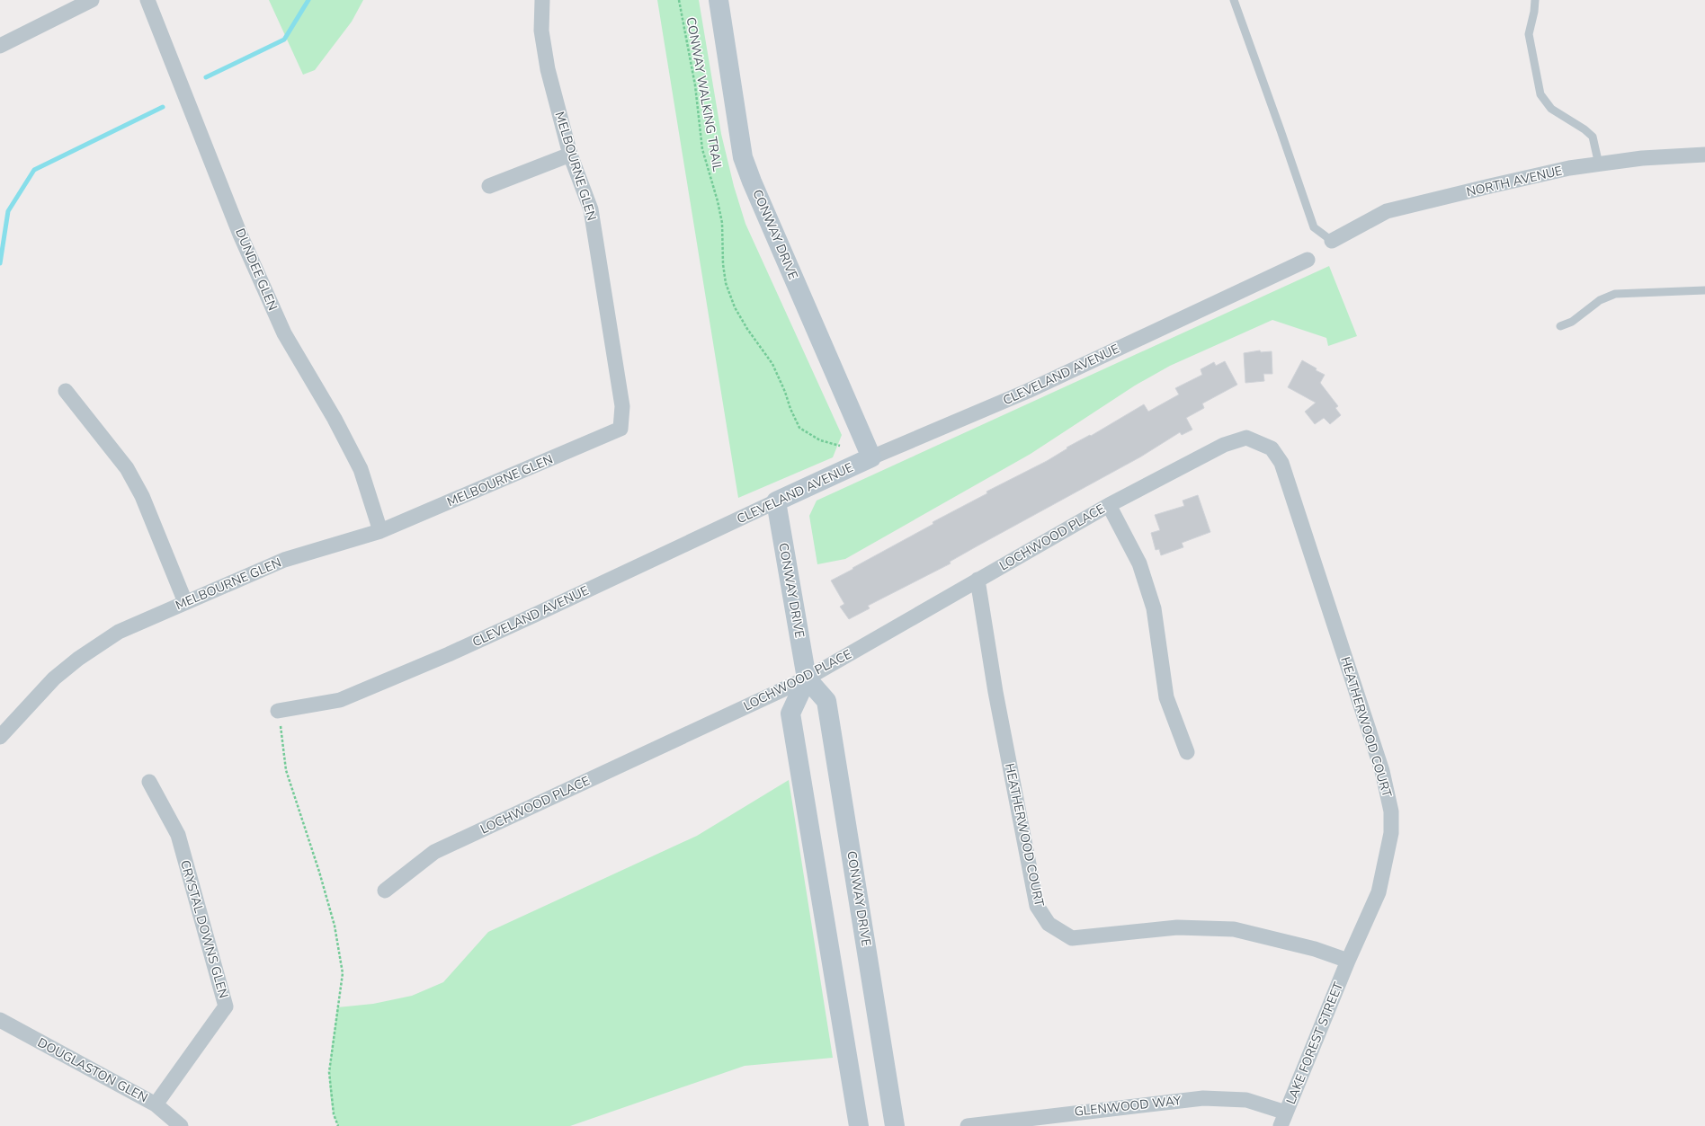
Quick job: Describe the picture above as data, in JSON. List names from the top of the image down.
{
  "streets": {
    "street": [
      "MELBOURNE GLEN",
      "NORTH AVENUE",
      "CONWAY DRIVE",
      "DUNDEE GLEN",
      "CLEVELAND AVENUE",
      "LOCHWOOD PLACE",
      "HEATHERWOOD COURT",
      "CRYSTAL DOWNS GLEN",
      "LAKE FOREST STREET",
      "DOUGLASTON GLEN",
      "GLENWOOD WAY"
    ],
    "path": ["CONWAY WALKING TRAIL"]
  },
  "crossings": [
    ["MELBOURNE GLEN", "DUNDEE GLEN"],
    ["CONWAY DRIVE", "CLEVELAND AVENUE"],
    ["CONWAY DRIVE", "LOCHWOOD PLACE"],
    ["LOCHWOOD PLACE", "HEATHERWOOD COURT"],
    ["HEATHERWOOD COURT", "LAKE FOREST STREET"],
    ["CRYSTAL DOWNS GLEN", "DOUGLASTON GLEN"],
    ["LAKE FOREST STREET", "GLENWOOD WAY"]
  ]
}
